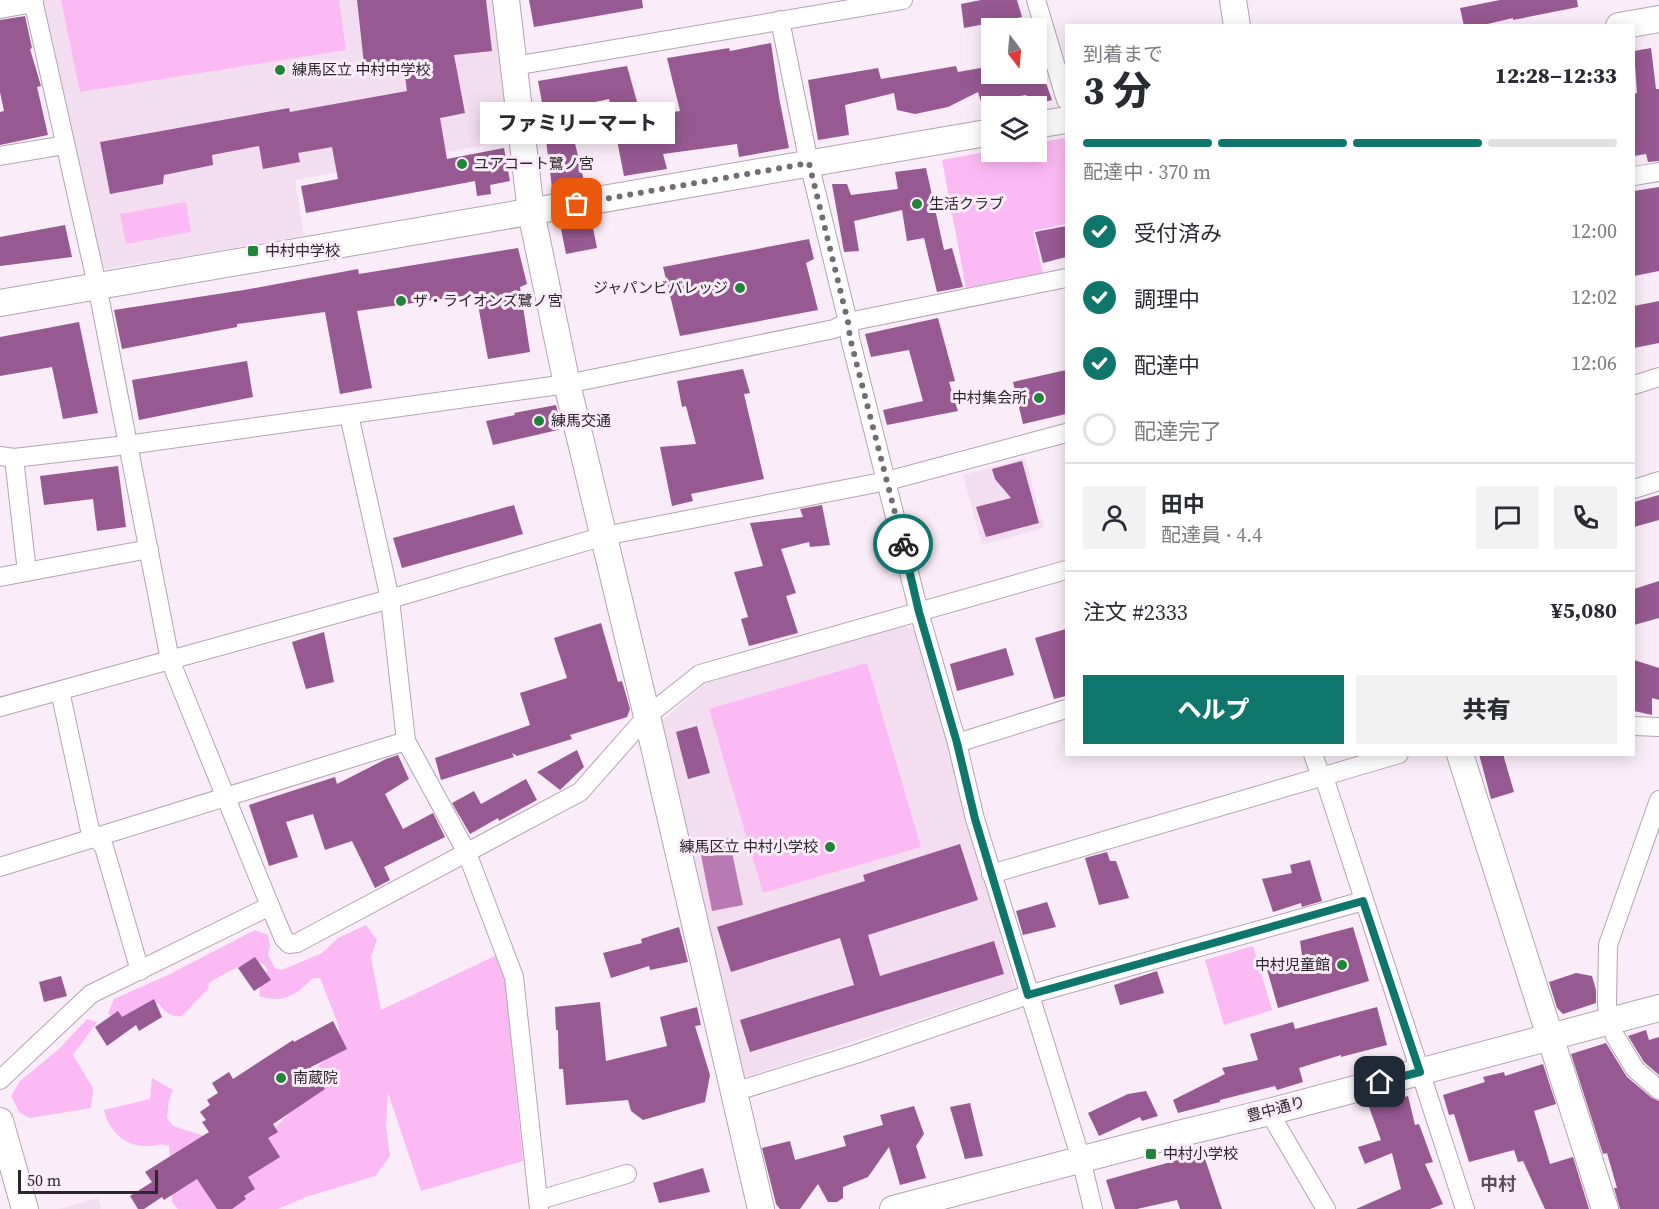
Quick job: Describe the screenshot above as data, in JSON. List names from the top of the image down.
{
  "streets": {
    "street": ["豊中通り"]
  },
  "districts": ["中村"],
  "places": {
    "other": [
      "練馬区立 中村中学校",
      "ユアコート鷺ノ宮",
      "ファミリーマート",
      "生活クラブ",
      "ジャパンビバレッジ",
      "ザ・ライオンズ鷺ノ宮",
      "中村集会所",
      "練馬交通",
      "練馬区立 中村小学校",
      "中村児童館",
      "南蔵院"
    ],
    "transit": ["中村中学校", "中村小学校"]
  },
  "scale_bar": "50 m",
  "north": "bottom",
  "page": {
    "heading": ["3 分", "到着まで", "12:28–12:33"],
    "panel": [
      "田中",
      "配達員 · 4.4",
      "注文 #2333",
      "¥5,080"
    ],
    "bubble": "ファミリーマート",
    "bar": "配達中 · 370 m",
    "list": [
      ["受付済み", "12:00"],
      ["調理中", "12:02"],
      ["配達中", "12:06"],
      "配達完了"
    ],
    "buttons": ["ヘルプ", "共有"],
    "scale": "50 m"
  }
}
